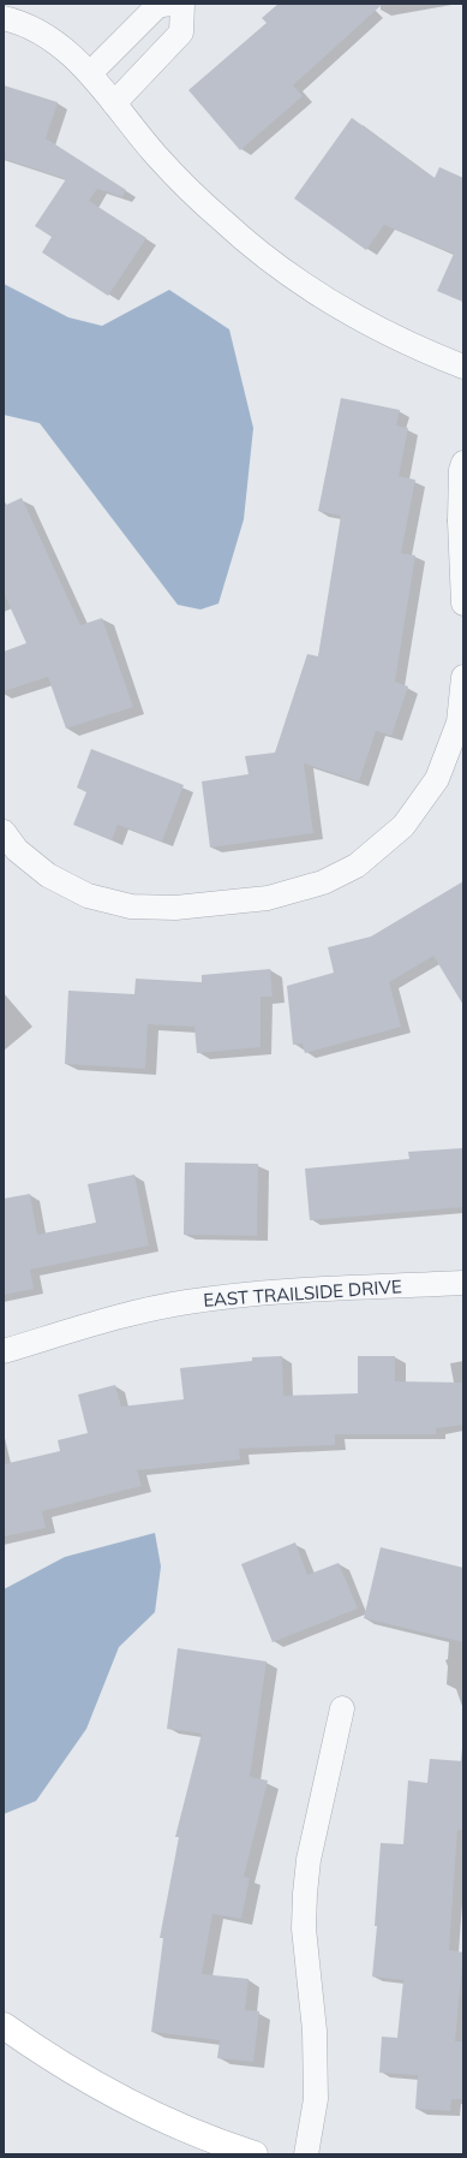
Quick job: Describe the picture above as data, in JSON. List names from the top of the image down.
{
  "streets": {
    "street": ["EAST TRAILSIDE DRIVE"]
  }
}
